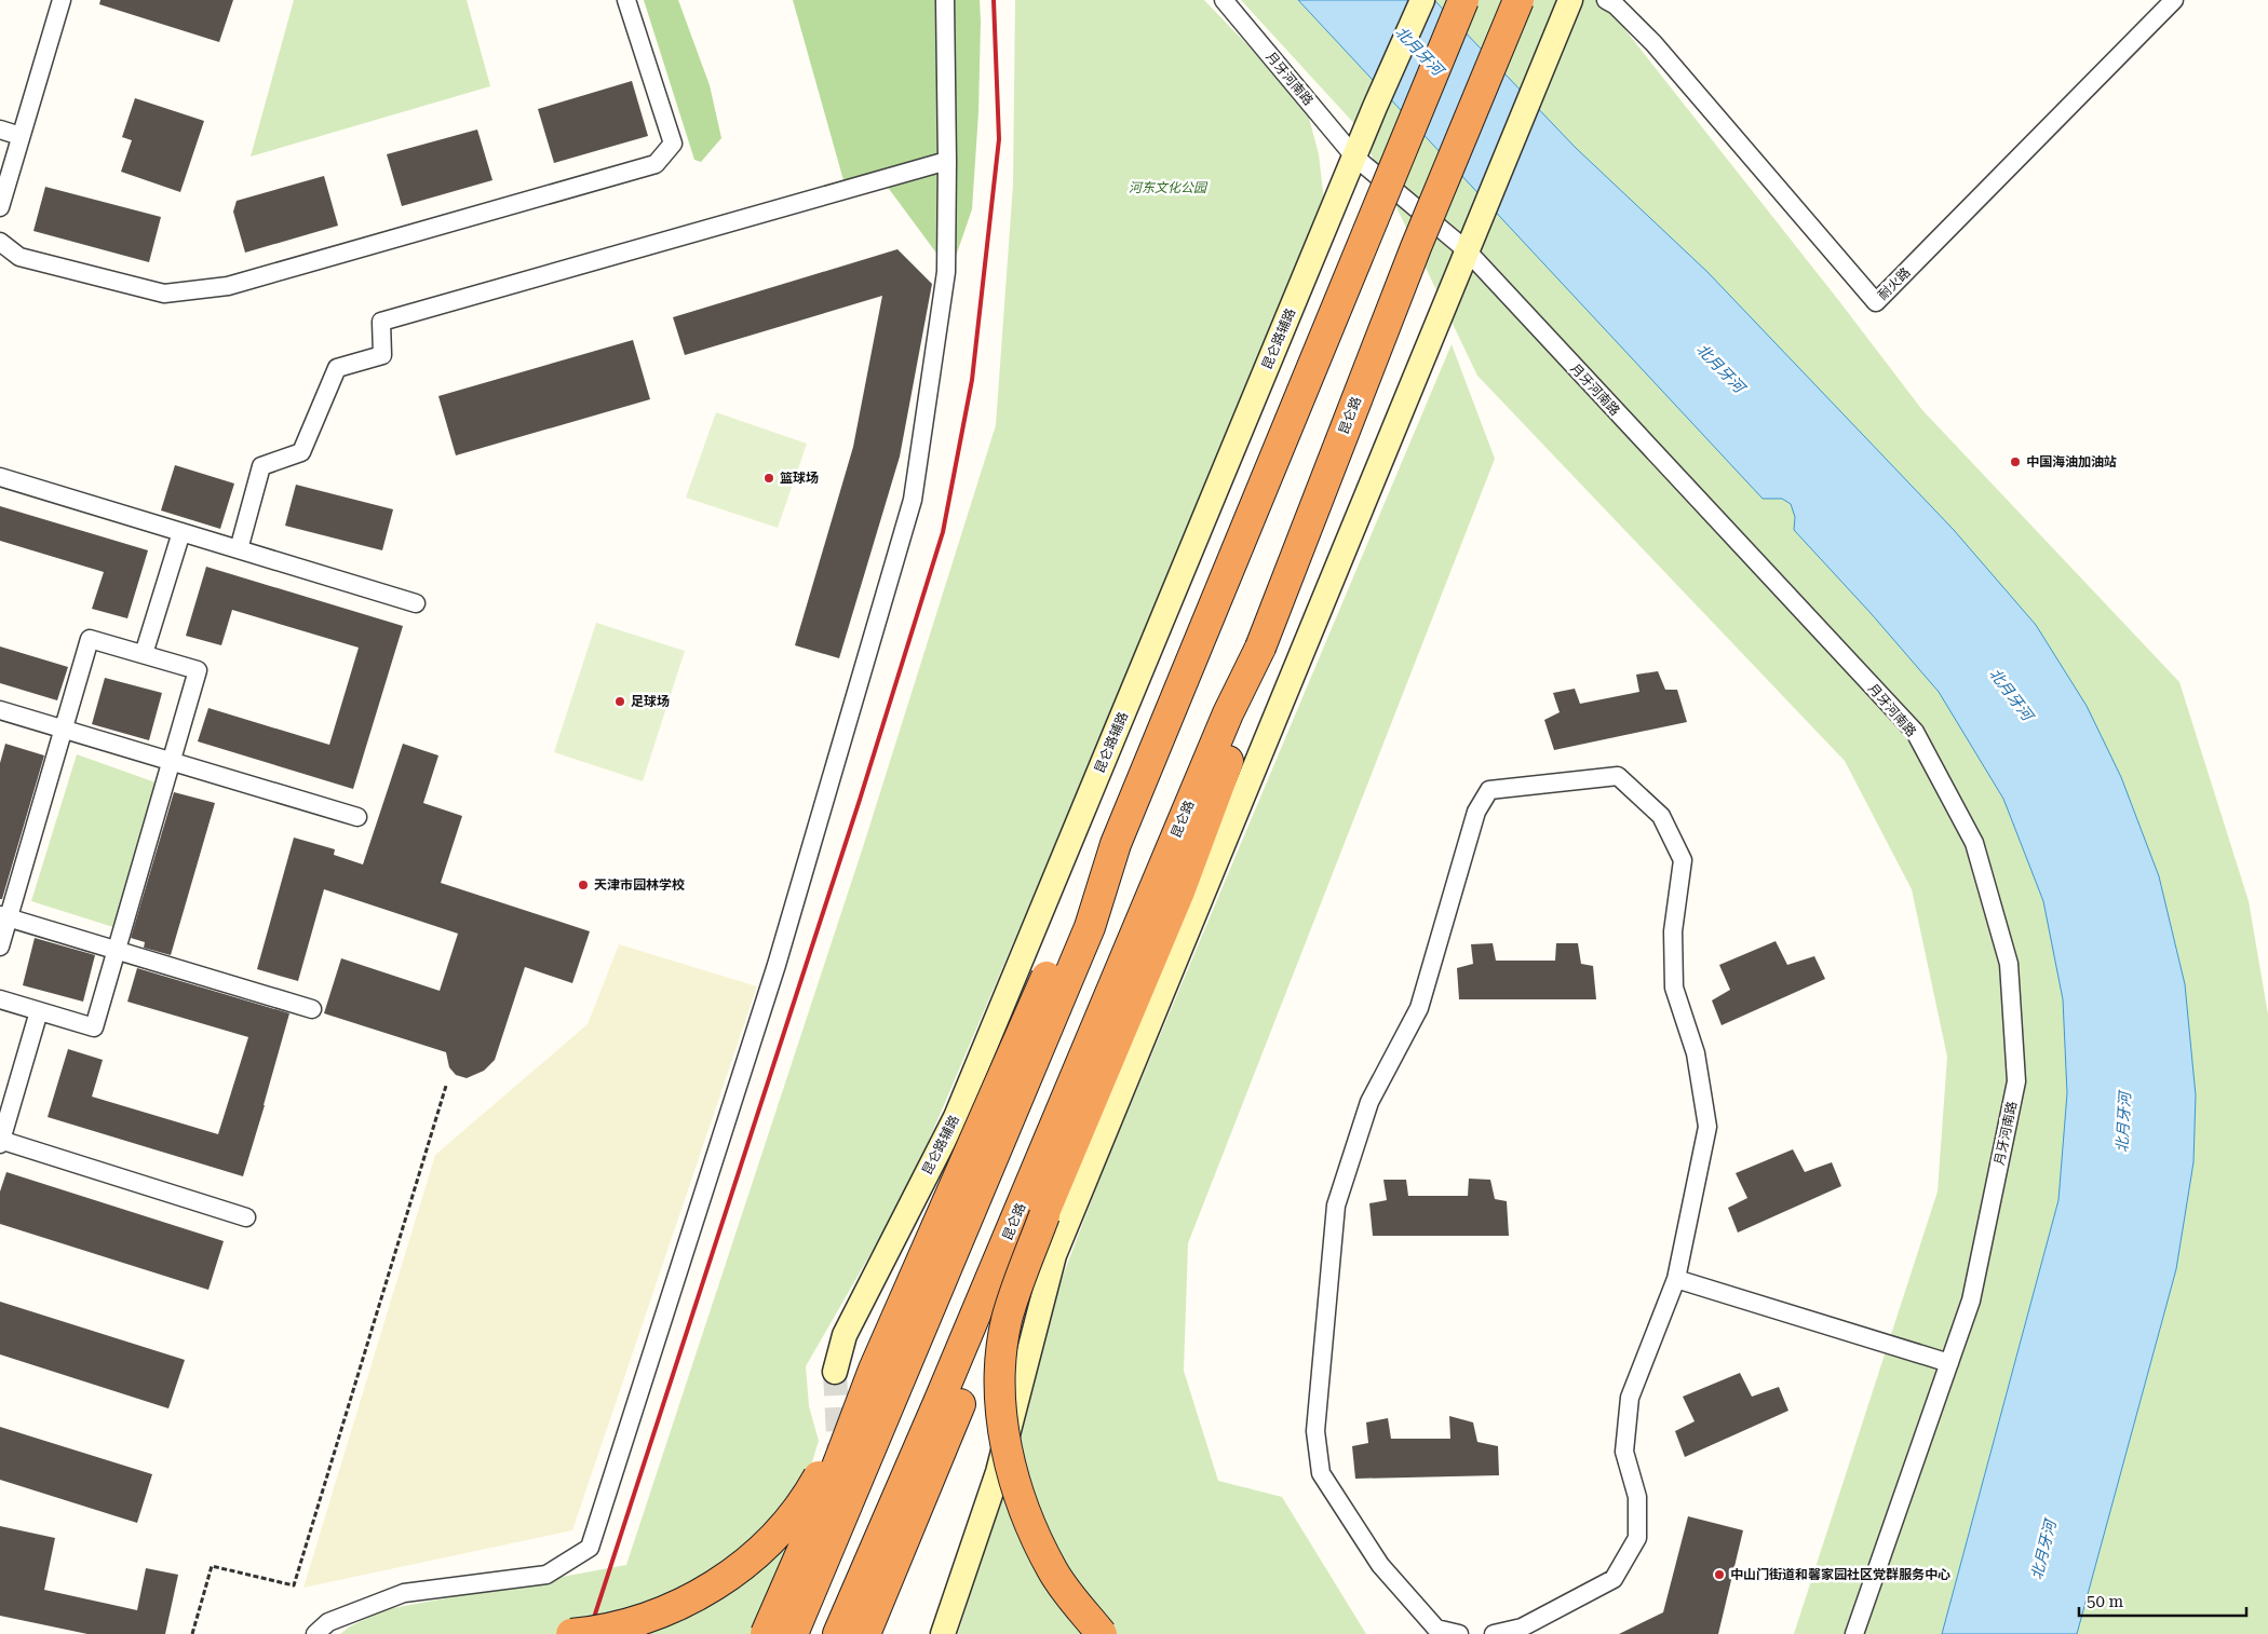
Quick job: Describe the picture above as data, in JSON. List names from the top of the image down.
{
  "streets": {
    "highway": ["昆仑路"],
    "main road": ["昆仑路辅路"],
    "street": ["月牙河南路", "耐火路"]
  },
  "crossings": [
    ["月牙河南路", "昆仑路辅路"]
  ],
  "water": ["北月牙河"],
  "parks": ["河东文化公园"],
  "places": [
    "中国海油加油站",
    "篮球场",
    "足球场",
    "天津市园林学校",
    "中山门街道和馨家园社区党群服务中心"
  ],
  "scale_bar": "50 m"
}
